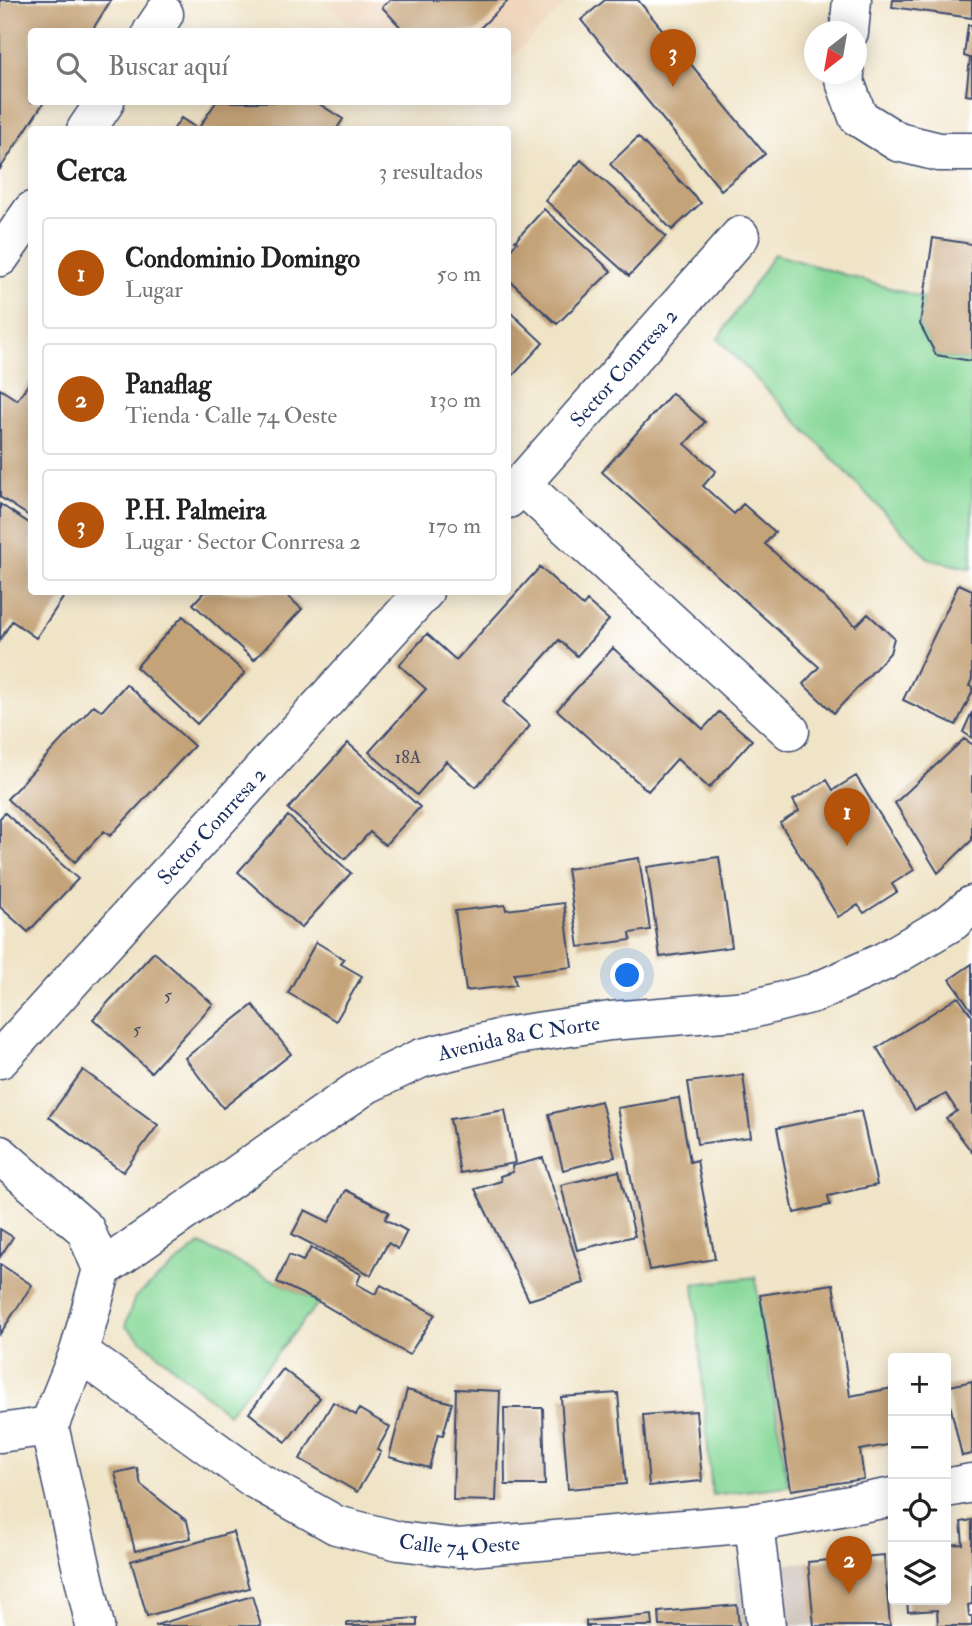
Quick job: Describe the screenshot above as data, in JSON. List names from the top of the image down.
{
  "streets": {
    "street": ["Sector Conrresa 2", "Avenida 8a C Norte", "Calle 74 Oeste"]
  },
  "house_numbers": ["18A", "5", "5"],
  "north": "bottom left",
  "page": {
    "search": "Buscar aquí",
    "pins": ["3", "1", "2"],
    "heading": ["Cerca", "3 resultados"],
    "list": [
      {
        "mark": "1",
        "name": "Condominio Domingo",
        "note": "Lugar",
        "value": "50 m"
      },
      {
        "mark": "2",
        "name": "Panaflag",
        "note": "Tienda · Calle 74 Oeste",
        "value": "130 m"
      },
      {
        "mark": "3",
        "name": "P.H. Palmeira",
        "note": "Lugar · Sector Conrresa 2",
        "value": "170 m"
      }
    ],
    "map_buttons": ["+", "−"]
  }
}
